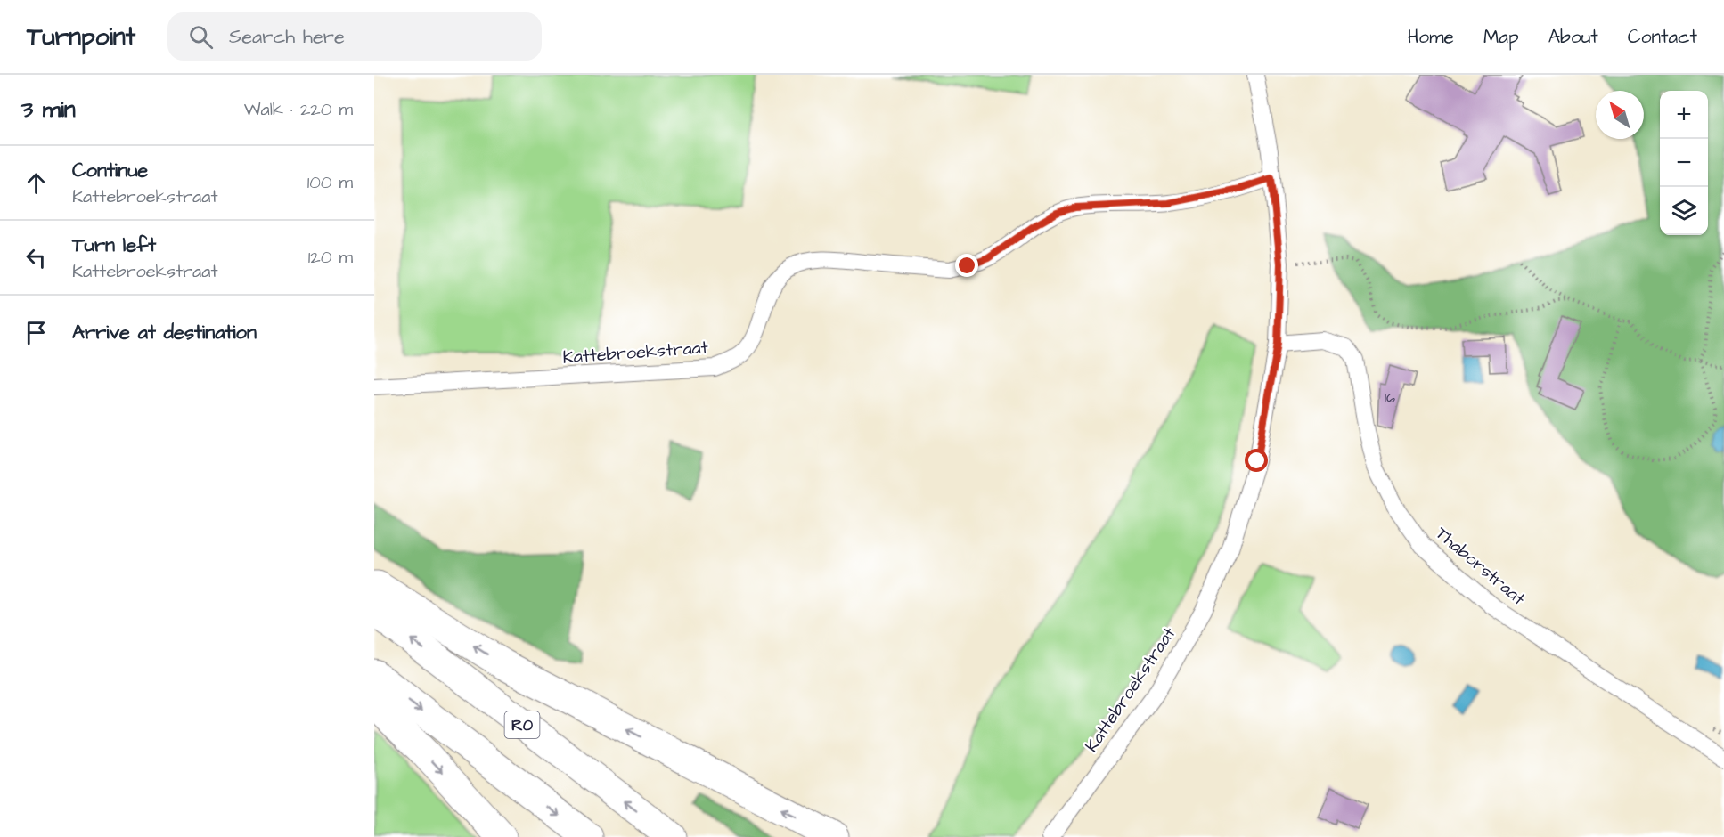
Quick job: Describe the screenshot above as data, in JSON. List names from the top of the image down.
{
  "streets": {
    "highway": ["R0"],
    "street": ["Kattebroekstraat", "Thaborstraat"]
  },
  "crossings": [
    ["Kattebroekstraat", "Thaborstraat"]
  ],
  "house_numbers": ["16"],
  "north": "top left",
  "page": {
    "header": "Turnpoint",
    "search": "Search here",
    "nav": [
      "Home",
      "Map",
      "About",
      "Contact"
    ],
    "heading": ["3 min", "Walk · 220 m"],
    "map_buttons": ["+", "−"],
    "list": [
      ["Continue", "Kattebroekstraat", "100 m"],
      ["Turn left", "Kattebroekstraat", "120 m"],
      "Arrive at destination"
    ]
  }
}
